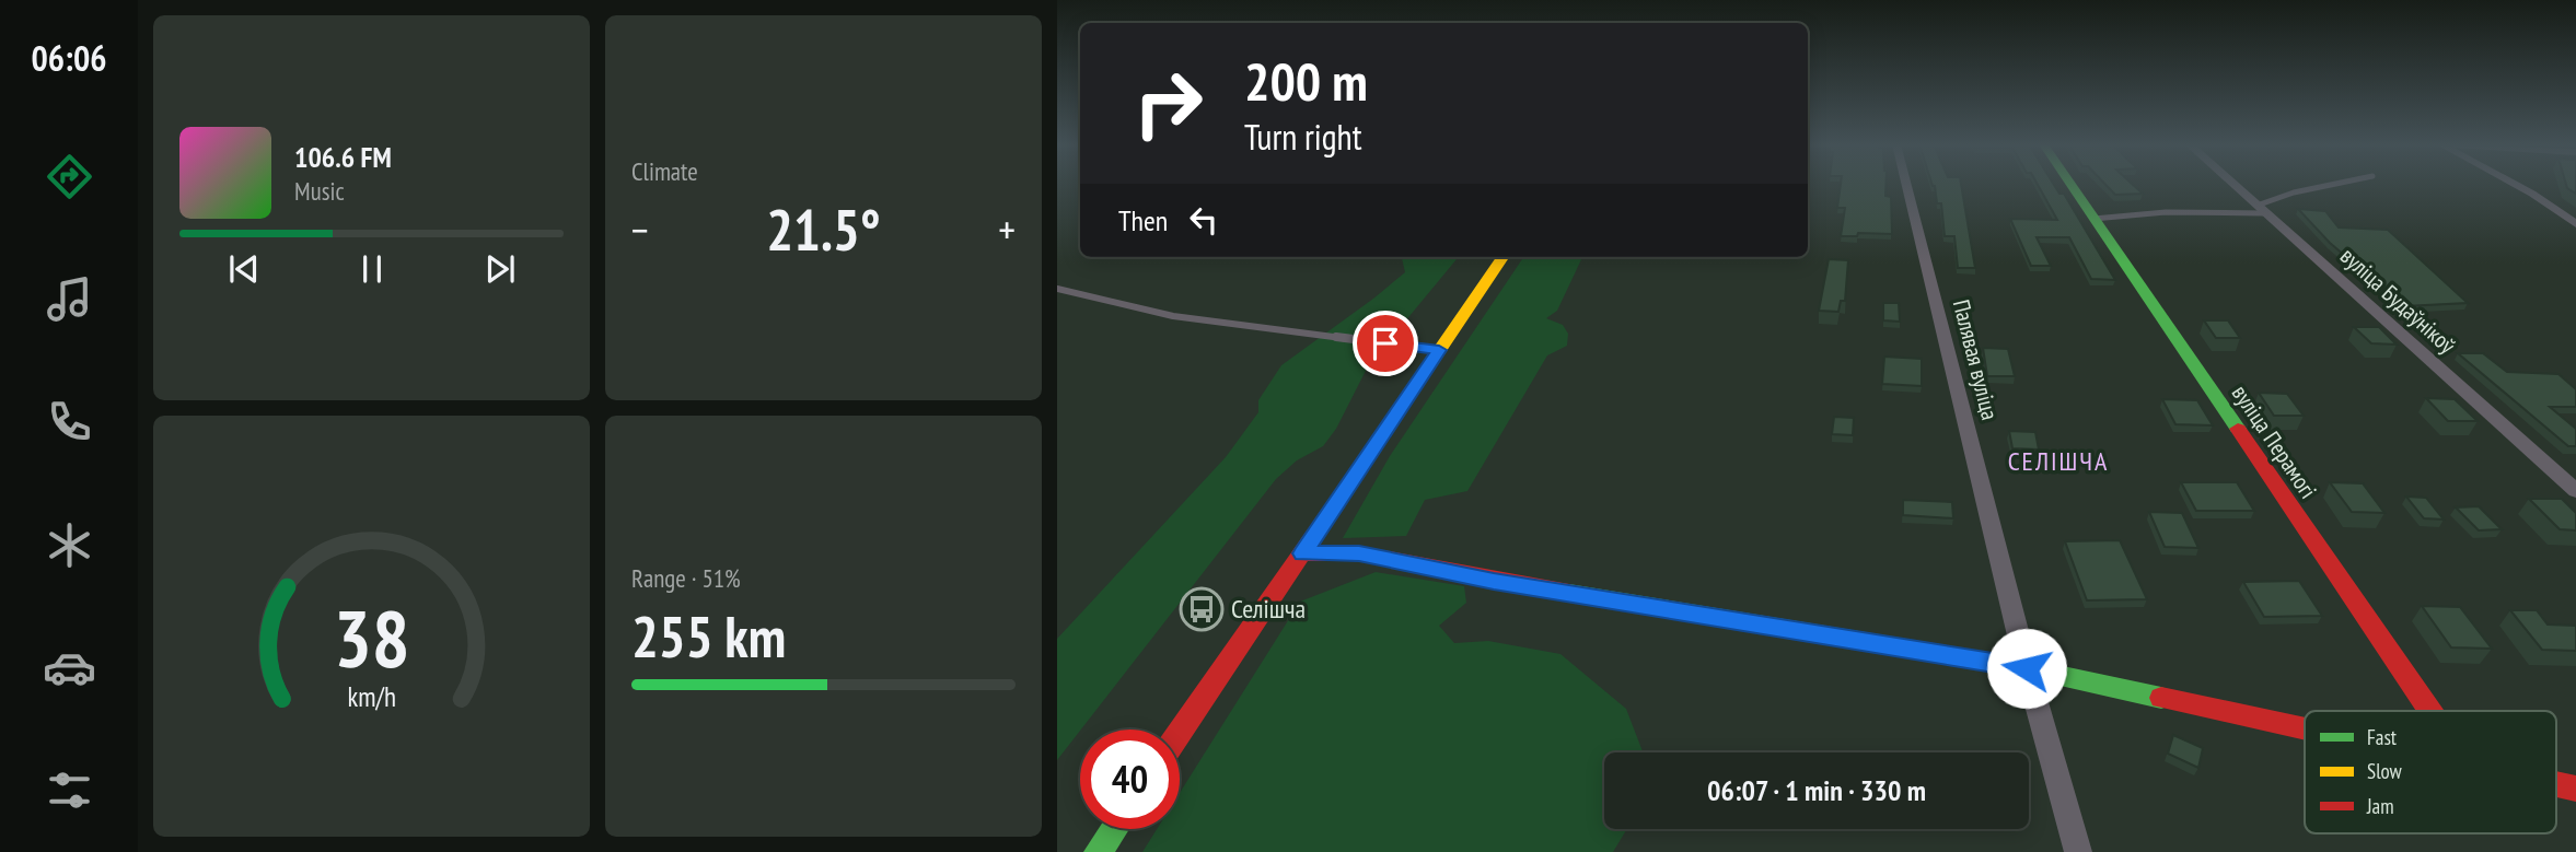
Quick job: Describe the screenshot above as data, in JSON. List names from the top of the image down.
{
  "streets": {
    "street": ["вуліца Будаўнікоў", "Палявая вуліца", "вуліца Перамогі"]
  },
  "districts": ["СЕЛІШЧА"],
  "places": {
    "bus stop": ["Селішча"]
  },
  "legend": ["Fast", "Slow", "Jam"],
  "page": {
    "tabs": "06:06",
    "tile": [
      "Climate",
      ["Range · 51%", "255 km"]
    ],
    "turn": ["200 m", "Turn right"],
    "song": ["106.6 FM", "Music"],
    "then": "Then",
    "heat": ["−", "21.5°", "+"],
    "limit": "40",
    "trip": "06:07 · 1 min · 330 m",
    "gauge": ["38", "km/h"]
  }
}
